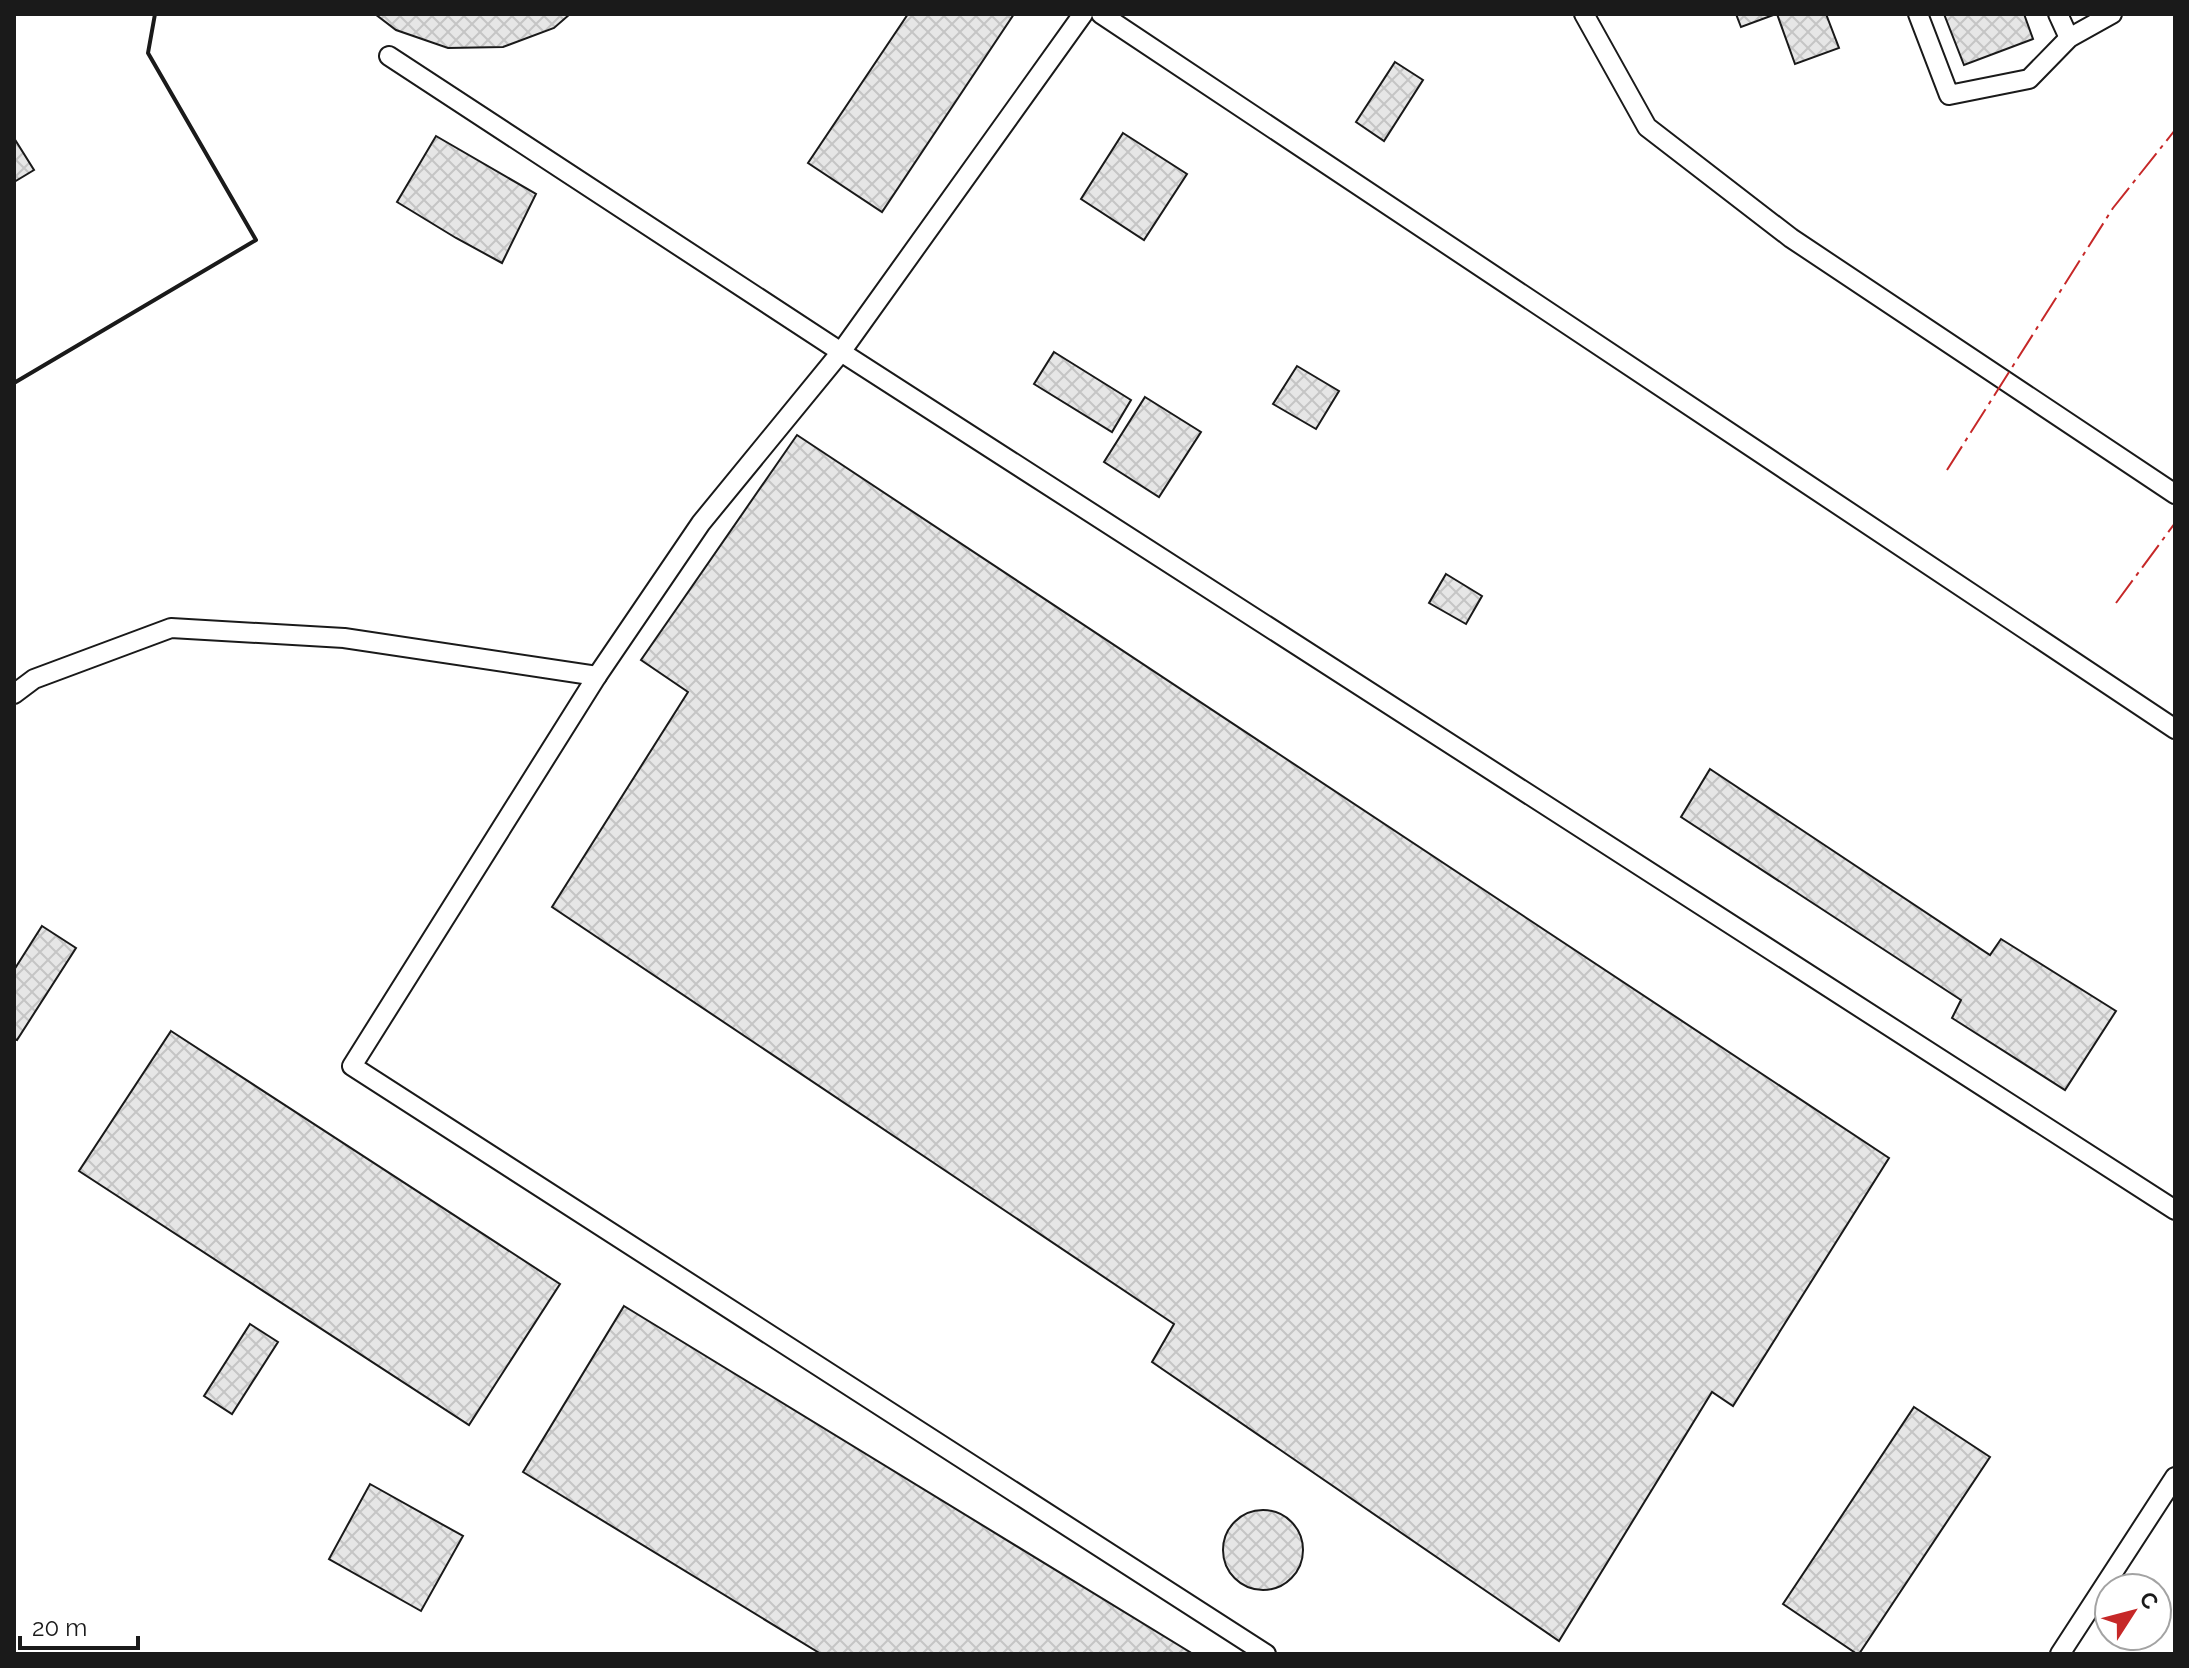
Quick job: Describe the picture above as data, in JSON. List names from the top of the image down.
{
  "scale_bar": "20 m",
  "north": "top right"
}
